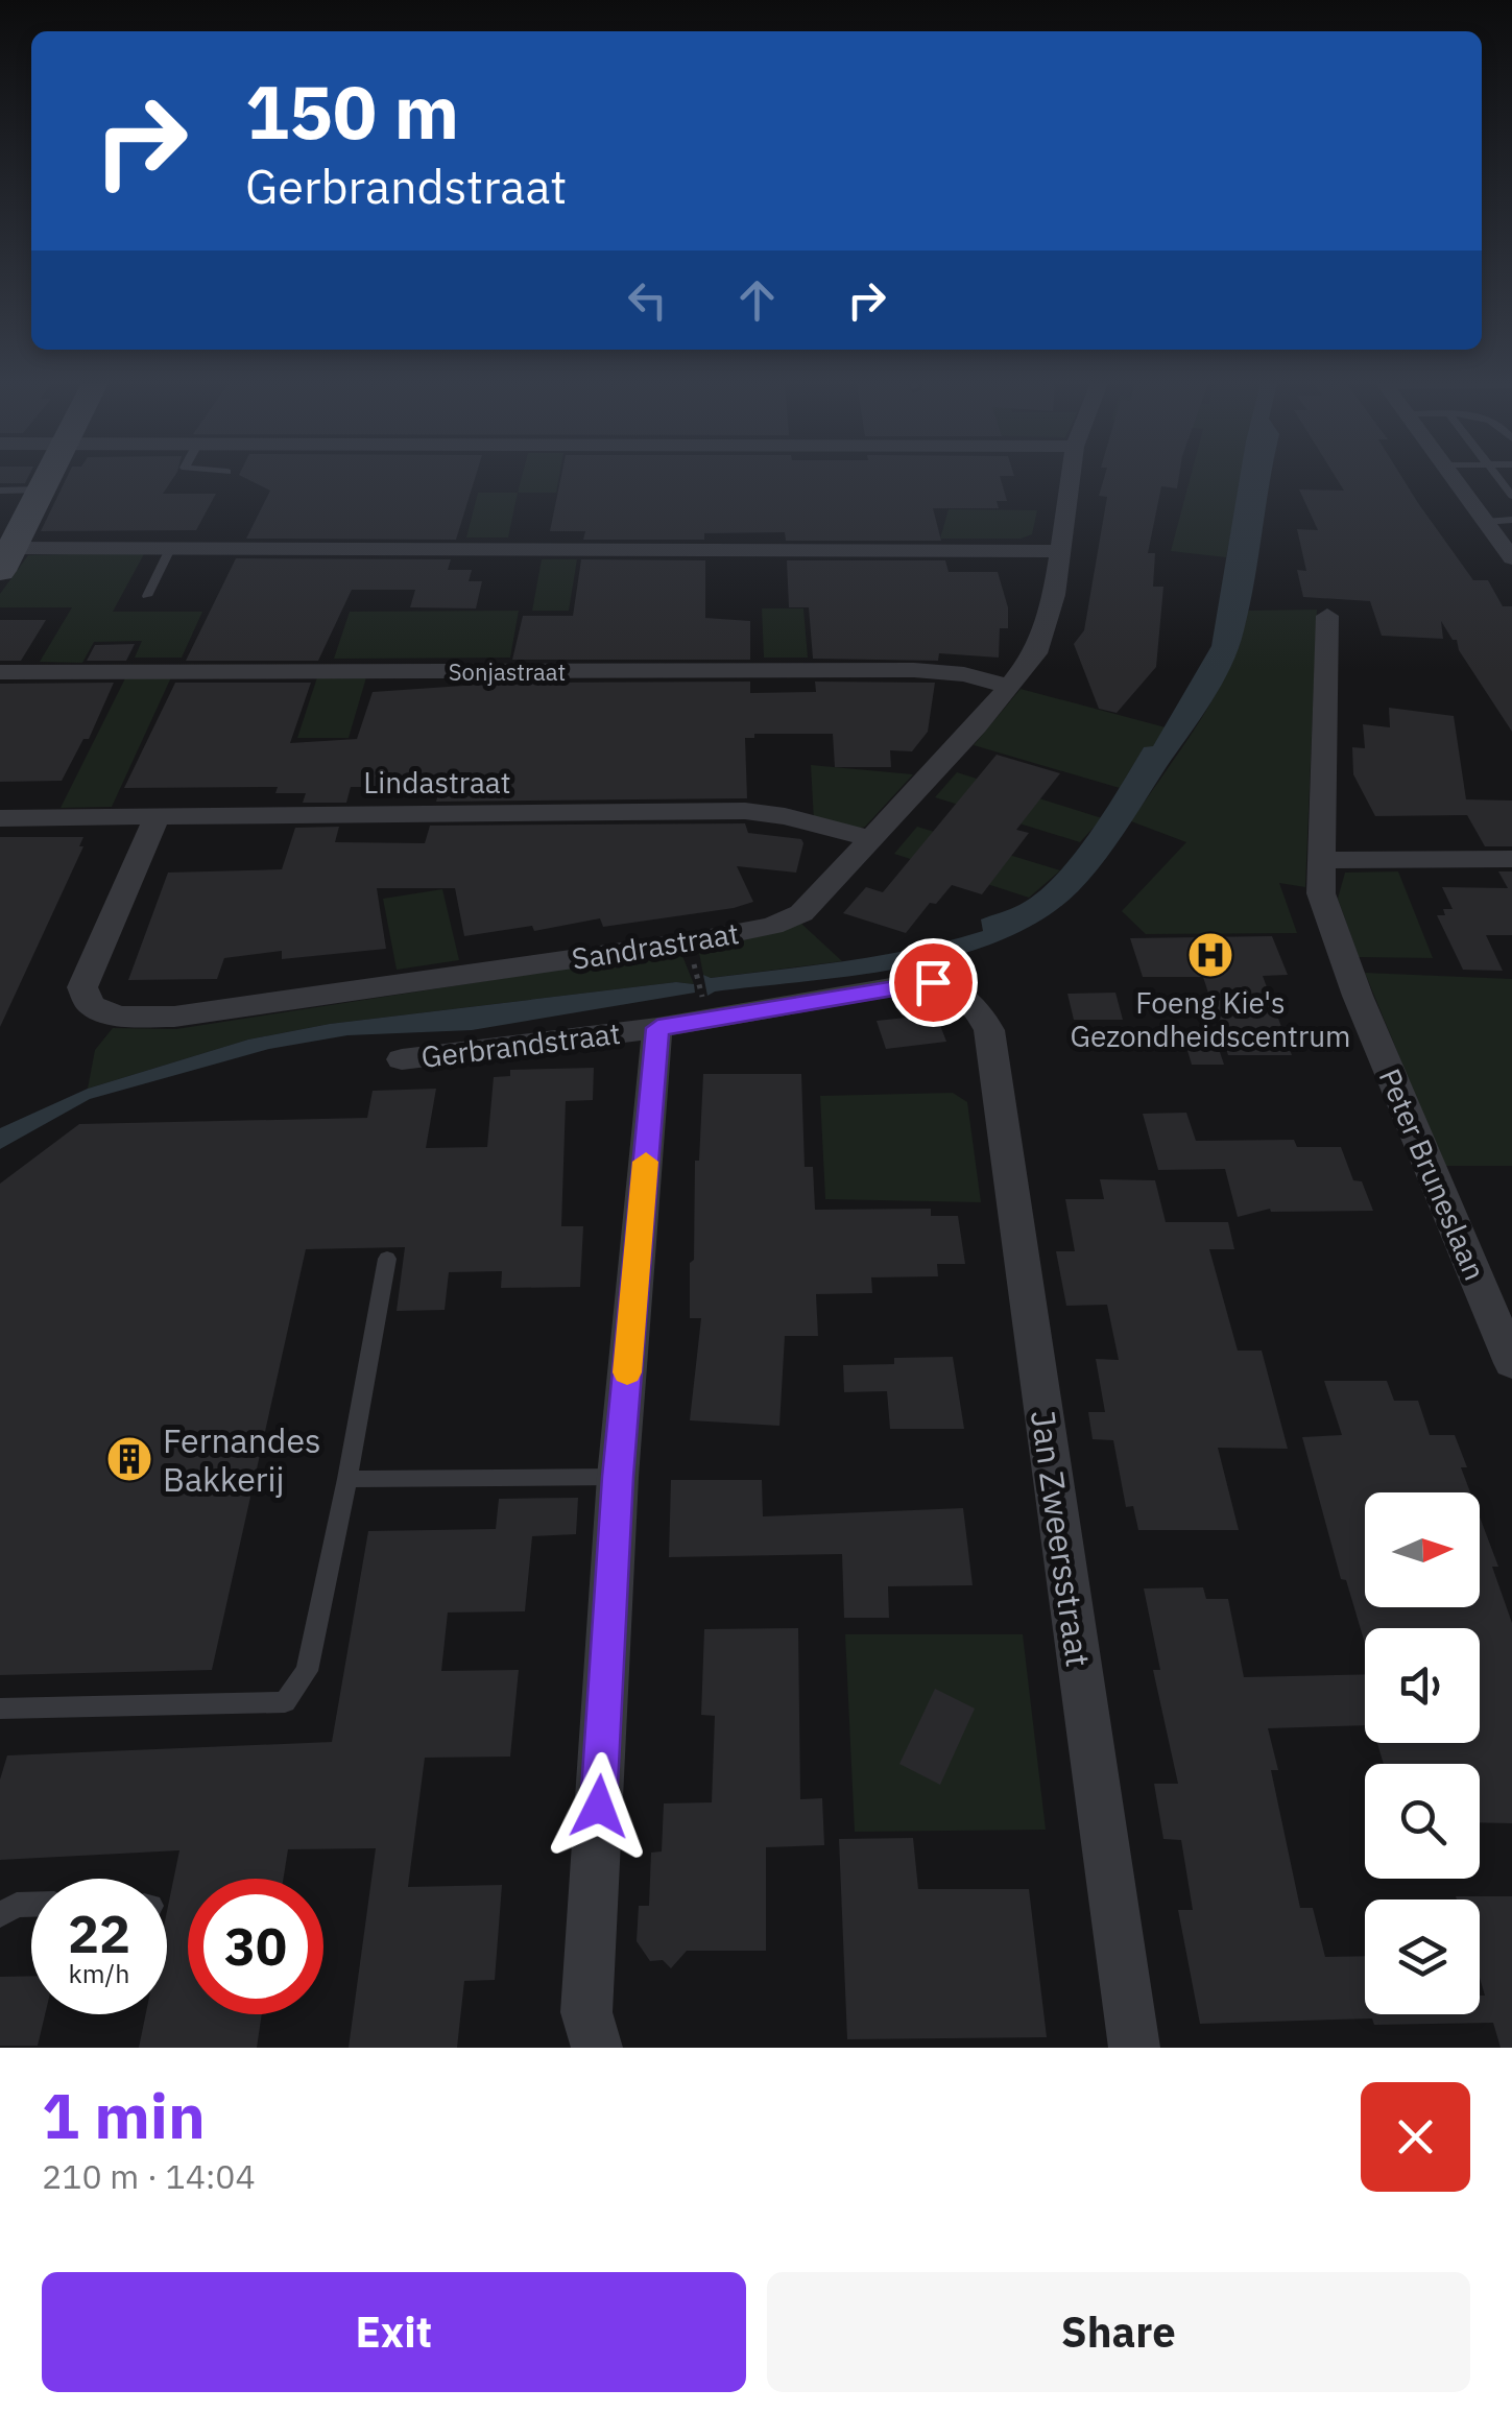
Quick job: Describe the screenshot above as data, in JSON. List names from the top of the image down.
{
  "streets": {
    "street": [
      "Sonjastraat",
      "Lindastraat",
      "Sandrastraat",
      "Gerbrandstraat",
      "Peter Bruneslaan",
      "Jan Zweersstraat"
    ]
  },
  "crossings": [
    ["Sonjastraat", "Sandrastraat"],
    ["Lindastraat", "Sandrastraat"],
    ["Gerbrandstraat", "Jan Zweersstraat"]
  ],
  "places": {
    "hospital": ["Foeng Kie's Gezondheidscentrum"],
    "building": ["Fernandes Bakkerij"]
  },
  "north": "right",
  "page": {
    "turn": ["150 m", "Gerbrandstraat"],
    "speed": "22 km/h",
    "limit": "30",
    "heading": ["1 min", "210 m · 14:04"],
    "buttons": ["Exit", "Share"]
  }
}
